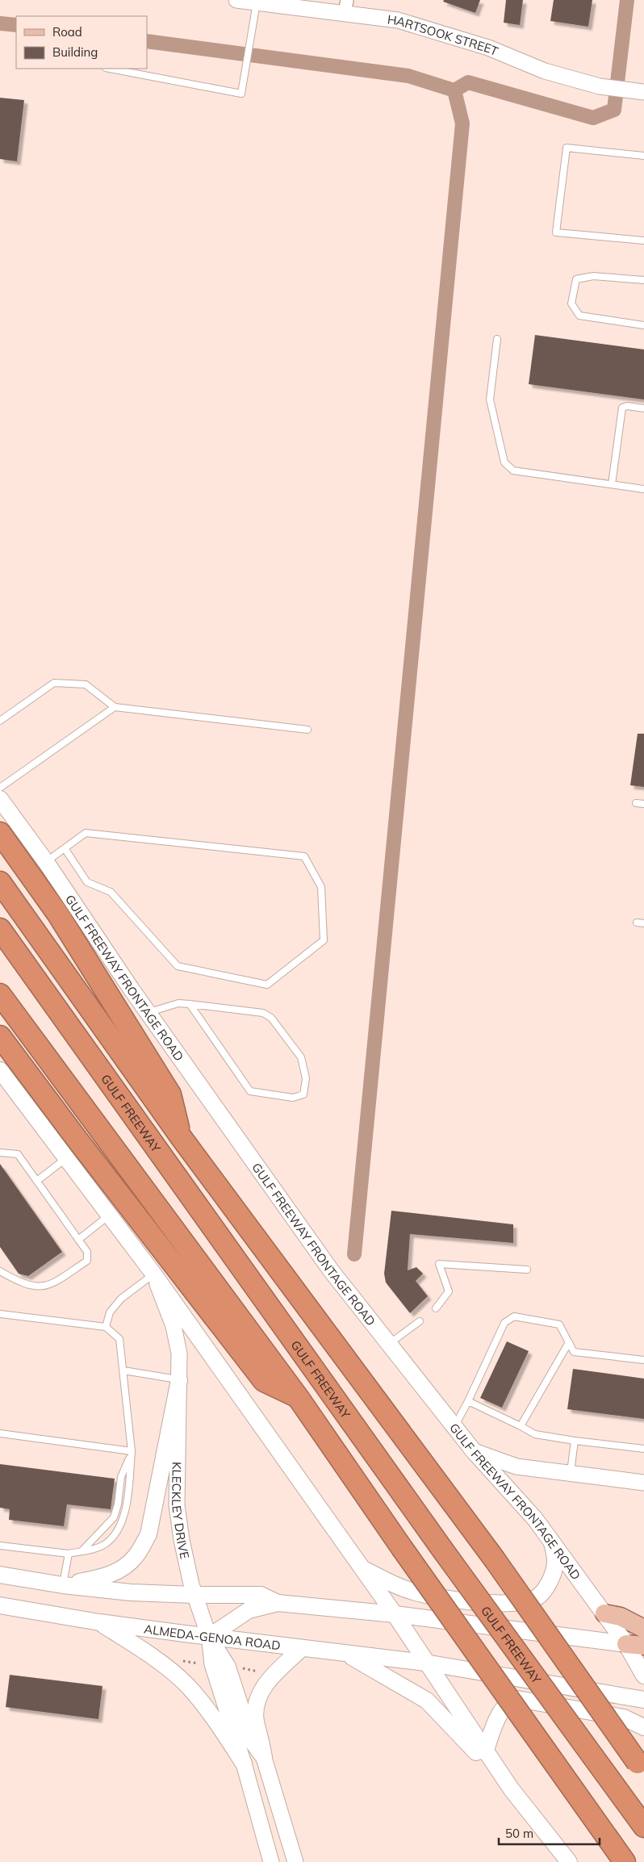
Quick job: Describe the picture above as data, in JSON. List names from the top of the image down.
{
  "streets": {
    "highway": ["GULF FREEWAY"],
    "main road": ["GULF FREEWAY FRONTAGE ROAD", "ALMEDA-GENOA ROAD"],
    "street": ["HARTSOOK STREET", "KLECKLEY DRIVE"]
  },
  "crossings": [
    ["KLECKLEY DRIVE", "ALMEDA-GENOA ROAD"]
  ],
  "legend": ["Road", "Building"],
  "scale_bar": "50 m"
}
